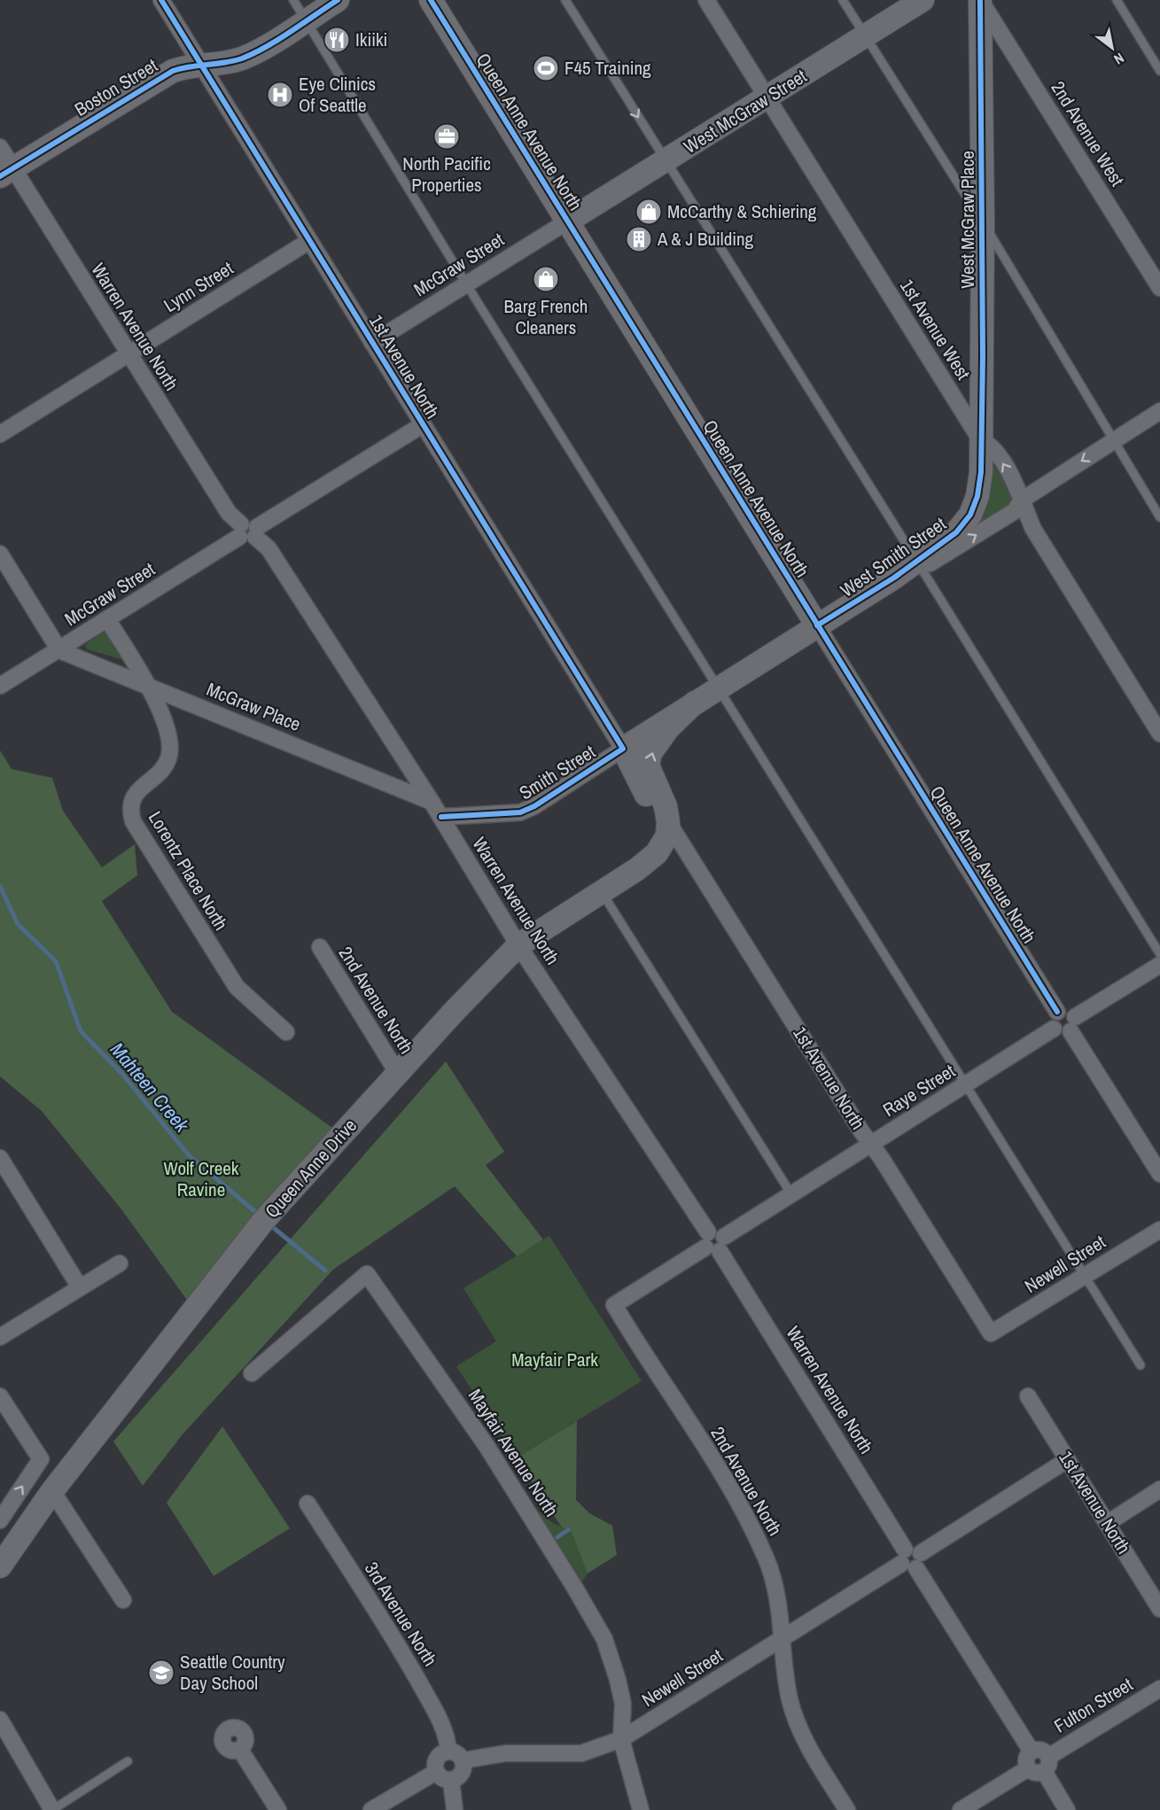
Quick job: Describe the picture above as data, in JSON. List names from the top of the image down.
{
  "streets": {
    "main road": [
      "Boston Street",
      "West McGraw Street",
      "Queen Anne Avenue North",
      "West McGraw Place",
      "1st Avenue North",
      "West Smith Street",
      "Smith Street",
      "Queen Anne Drive"
    ],
    "street": [
      "2nd Avenue West",
      "McGraw Street",
      "Lynn Street",
      "Warren Avenue North",
      "1st Avenue West",
      "McGraw Place",
      "Lorentz Place North",
      "2nd Avenue North",
      "Raye Street",
      "Newell Street",
      "Mayfair Avenue North",
      "3rd Avenue North",
      "Fulton Street"
    ]
  },
  "crossings": [
    ["Boston Street", "Warren Avenue North"],
    ["Boston Street", "1st Avenue North"],
    ["West McGraw Street", "Queen Anne Avenue North"],
    ["West McGraw Street", "McGraw Street"],
    ["West McGraw Street", "1st Avenue West"],
    ["Queen Anne Avenue North", "McGraw Street"],
    ["Queen Anne Avenue North", "West Smith Street"],
    ["Queen Anne Avenue North", "Smith Street"],
    ["Queen Anne Avenue North", "Raye Street"],
    ["2nd Avenue West", "West McGraw Place"],
    ["West McGraw Place", "1st Avenue West"],
    ["West McGraw Place", "West Smith Street"],
    ["McGraw Street", "Warren Avenue North"],
    ["McGraw Street", "1st Avenue North"],
    ["McGraw Street", "McGraw Place"],
    ["Lynn Street", "Warren Avenue North"],
    ["Lynn Street", "1st Avenue North"],
    ["Warren Avenue North", "McGraw Place"],
    ["Warren Avenue North", "Smith Street"],
    ["Warren Avenue North", "Raye Street"],
    ["Warren Avenue North", "Queen Anne Drive"],
    ["Warren Avenue North", "Newell Street"],
    ["Warren Avenue North", "Fulton Street"],
    ["1st Avenue West", "West Smith Street"],
    ["1st Avenue North", "Smith Street"],
    ["1st Avenue North", "Raye Street"],
    ["1st Avenue North", "Queen Anne Drive"],
    ["1st Avenue North", "Newell Street"],
    ["West Smith Street", "Smith Street"],
    ["McGraw Place", "Lorentz Place North"],
    ["Smith Street", "Queen Anne Drive"],
    ["2nd Avenue North", "Raye Street"],
    ["2nd Avenue North", "Queen Anne Drive"],
    ["2nd Avenue North", "Newell Street"],
    ["Newell Street", "Mayfair Avenue North"],
    ["Newell Street", "3rd Avenue North"]
  ],
  "water": ["Mahteen Creek"],
  "parks": ["Wolf Creek Ravine", "Mayfair Park"],
  "places": {
    "restaurant": ["Ikiiki"],
    "sports": ["F45 Training"],
    "hospital": ["Eye Clinics Of Seattle"],
    "office": ["North Pacific Properties"],
    "shop": ["McCarthy & Schiering", "Barg French Cleaners"],
    "building": ["A & J Building"],
    "school or university": ["Seattle Country Day School"]
  },
  "north": "bottom right"
}
